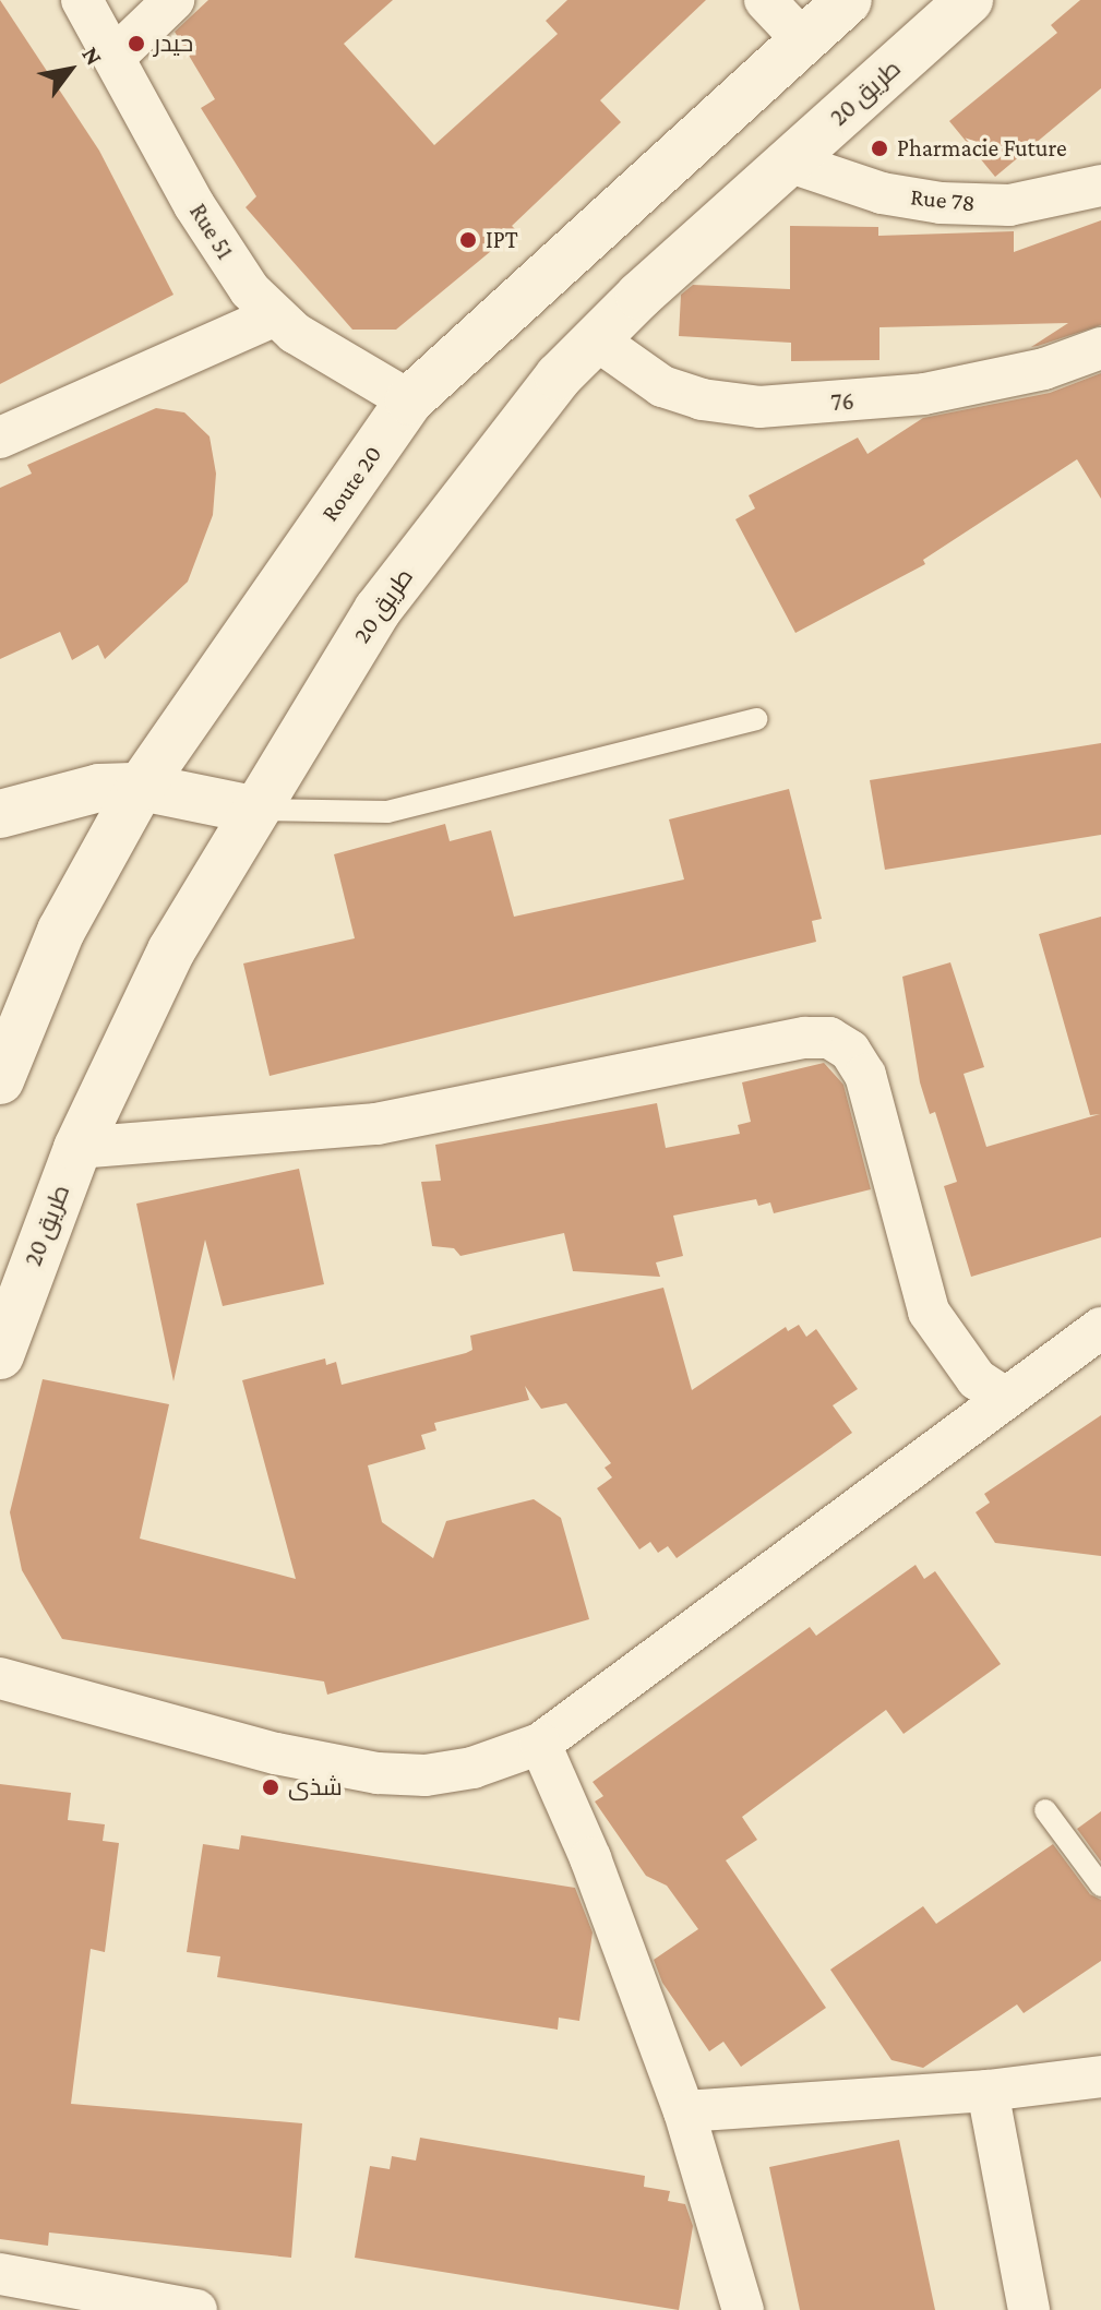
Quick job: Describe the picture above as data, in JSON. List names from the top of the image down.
{
  "streets": {
    "main road": ["طريق 20", "Route 20"],
    "street": ["Rue 78", "Rue 51", "76"]
  },
  "crossings": [
    ["طريق 20", "Rue 78"],
    ["طريق 20", "76"],
    ["Rue 51", "Route 20"]
  ],
  "places": [
    "حيدر",
    "Pharmacie Future",
    "IPT",
    "شذى"
  ],
  "north": "top right"
}
